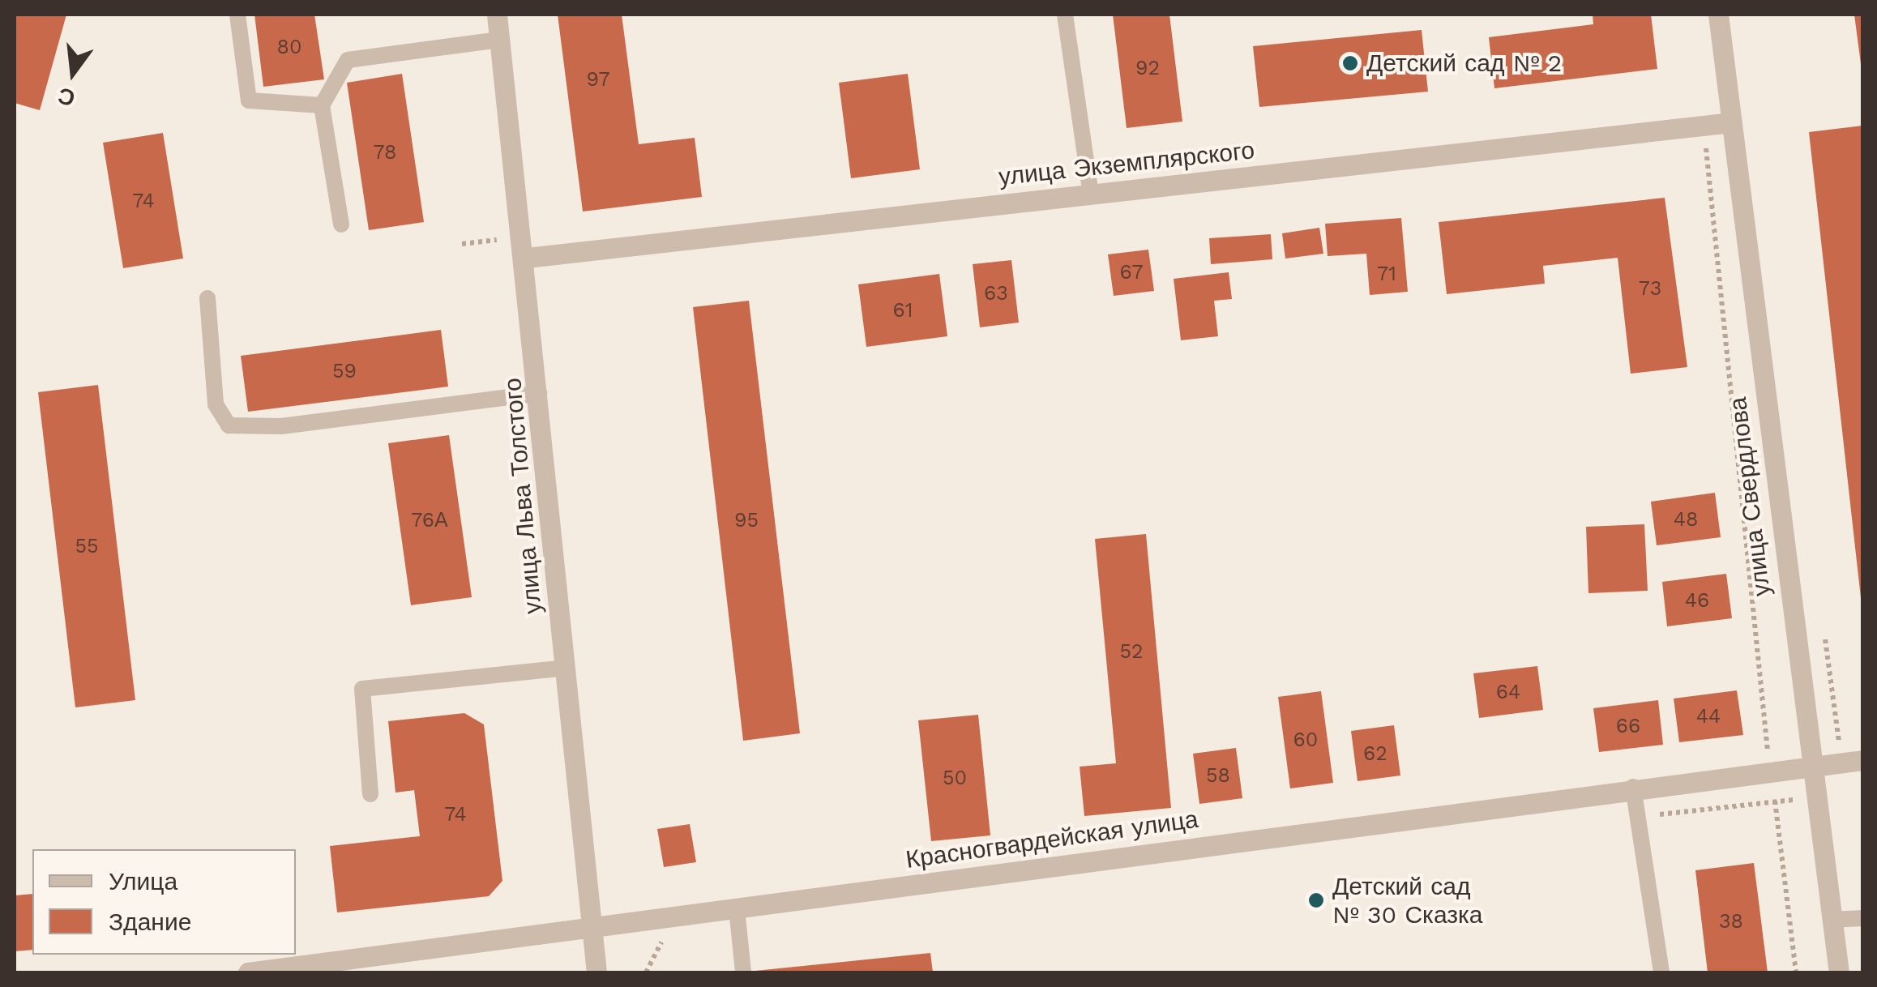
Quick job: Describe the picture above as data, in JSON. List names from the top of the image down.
{
  "streets": {
    "street": [
      "улица Экземплярского",
      "улица Льва Толстого",
      "улица Свердлова",
      "Красногвардейская улица"
    ]
  },
  "crossings": [
    ["улица Экземплярского", "улица Льва Толстого"],
    ["улица Экземплярского", "улица Свердлова"],
    ["улица Льва Толстого", "Красногвардейская улица"],
    ["улица Свердлова", "Красногвардейская улица"]
  ],
  "places": ["Детский сад № 2", "Детский сад № 30 Сказка"],
  "house_numbers": [
    "80",
    "92",
    "97",
    "78",
    "74",
    "67",
    "71",
    "73",
    "63",
    "61",
    "59",
    "48",
    "76А",
    "95",
    "55",
    "46",
    "52",
    "64",
    "44",
    "66",
    "60",
    "62",
    "58",
    "50",
    "74",
    "38"
  ],
  "legend": ["Улица", "Здание"],
  "north": "bottom"
}
